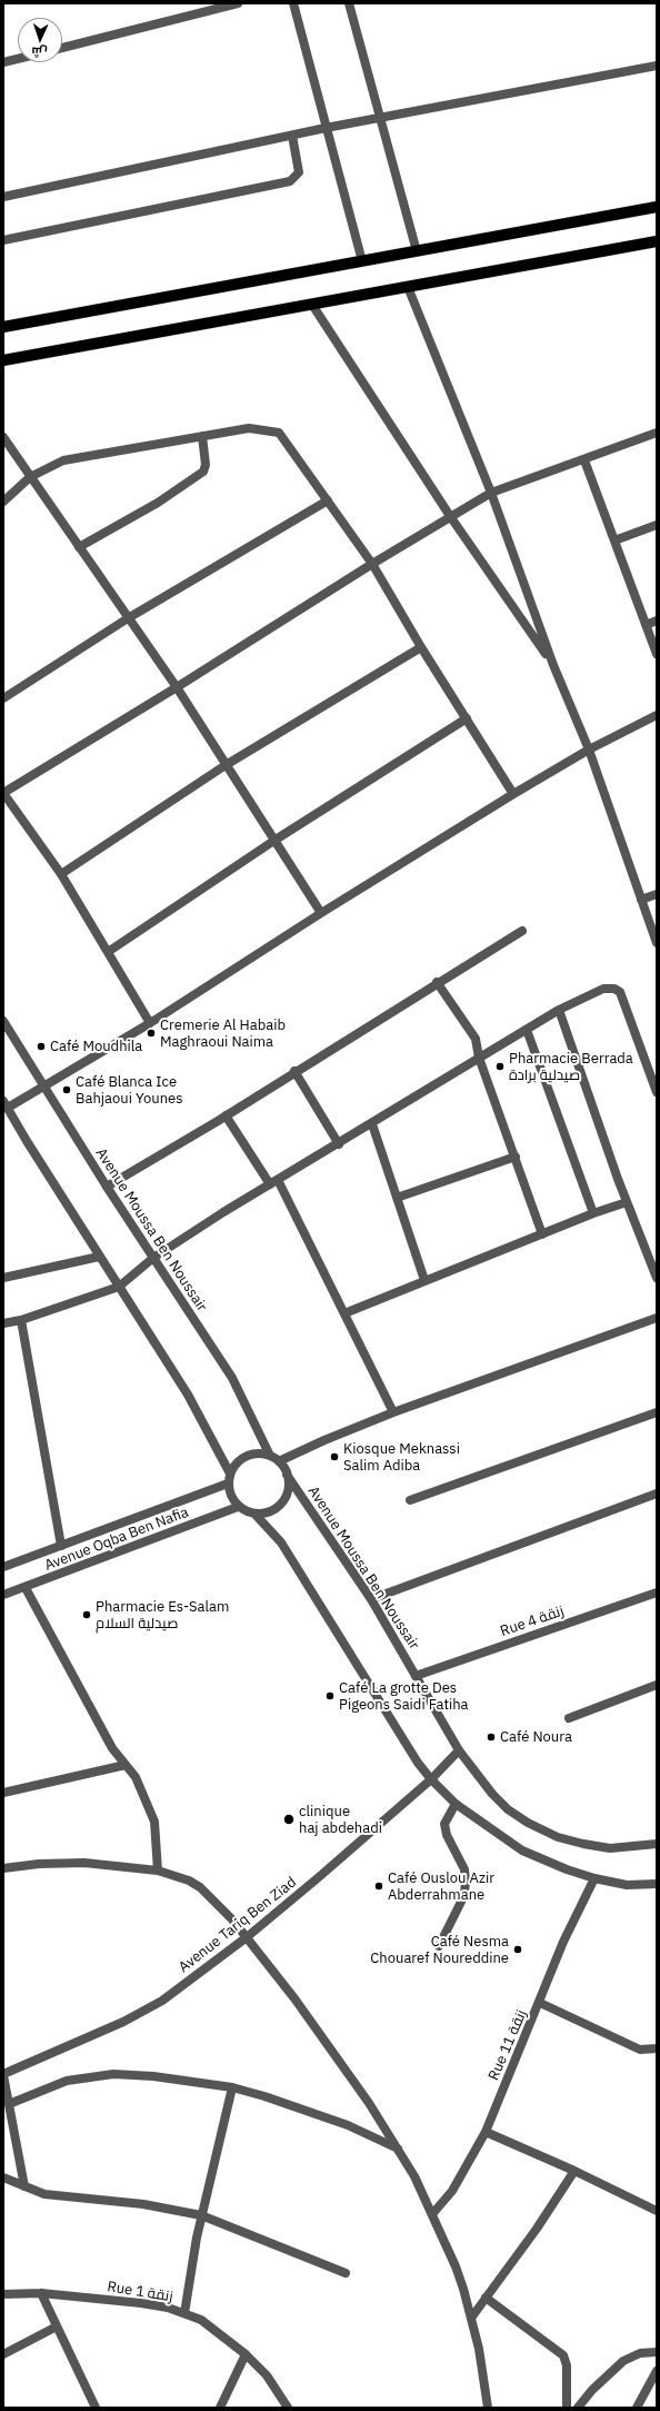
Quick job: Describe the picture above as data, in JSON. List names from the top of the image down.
{
  "streets": {
    "street": [
      "Avenue Moussa Ben Noussair",
      "Avenue Oqba Ben Nafia",
      "Rue 4 زنقة",
      "Avenue Tariq Ben Ziad",
      "Rue 11 زنقة",
      "Rue 1 زنقة"
    ]
  },
  "crossings": [
    ["Avenue Moussa Ben Noussair", "Avenue Oqba Ben Nafia"],
    ["Avenue Moussa Ben Noussair", "Rue 4 زنقة"],
    ["Avenue Moussa Ben Noussair", "Avenue Tariq Ben Ziad"]
  ],
  "places": [
    "Cremerie Al Habaib Maghraoui Naima",
    "Café Moudhila",
    "Pharmacie Berrada صيدلية برادة",
    "Café Blanca Ice Bahjaoui Younes",
    "Kiosque Meknassi Salim Adiba",
    "Pharmacie Es-Salam صيدلية السلام",
    "Café La grotte Des Pigeons Saidi Fatiha",
    "Café Noura",
    "clinique haj abdehadi",
    "Café Ouslou Azir Abderrahmane",
    "Café Nesma Chouaref Noureddine"
  ],
  "north": "bottom"
}
